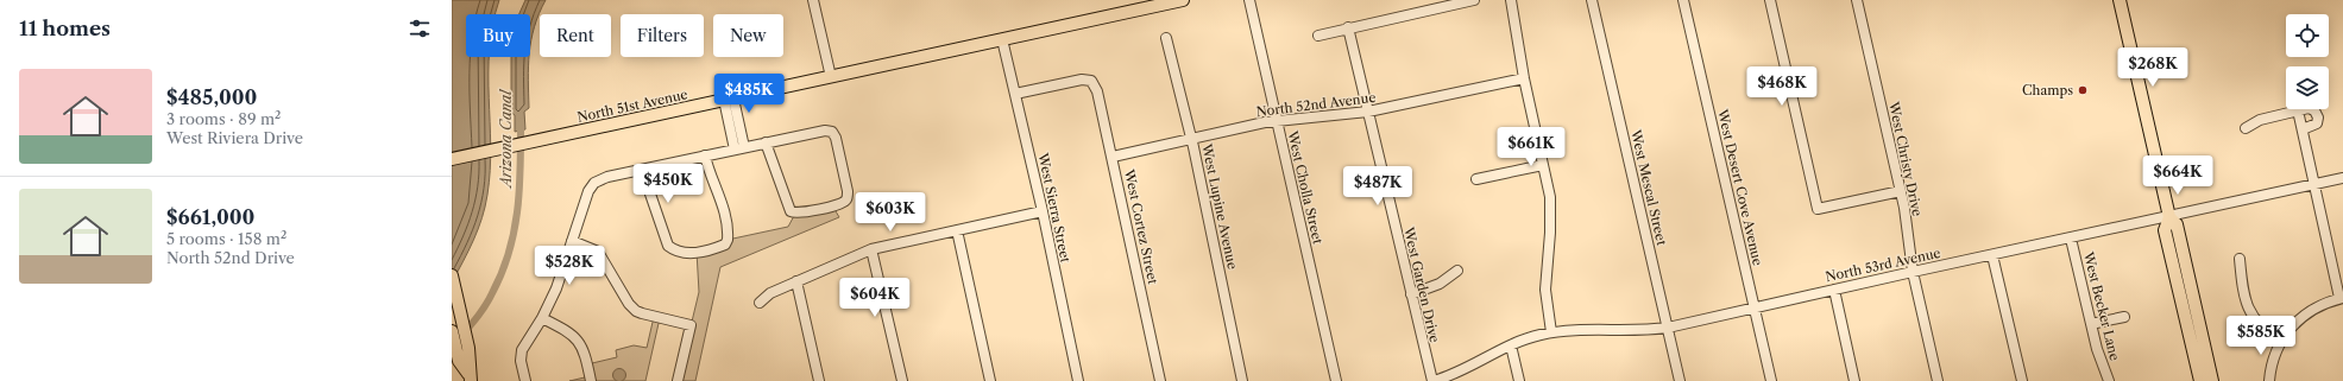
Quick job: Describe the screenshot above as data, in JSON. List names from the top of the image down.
{
  "streets": {
    "main road": ["North 51st Avenue"],
    "street": [
      "North 52nd Avenue",
      "West Christy Drive",
      "West Cholla Street",
      "West Mescal Street",
      "West Desert Cove Avenue",
      "West Lupine Avenue",
      "West Sierra Street",
      "West Cortez Street",
      "North 53rd Avenue",
      "West Garden Drive",
      "West Becker Lane"
    ]
  },
  "crossings": [
    ["North 52nd Avenue", "West Cholla Street"],
    ["North 52nd Avenue", "West Lupine Avenue"],
    ["North 52nd Avenue", "West Cortez Street"],
    ["North 52nd Avenue", "West Garden Drive"],
    ["North 51st Avenue", "West Sierra Street"],
    ["West Christy Drive", "North 53rd Avenue"],
    ["West Mescal Street", "North 53rd Avenue"],
    ["West Desert Cove Avenue", "North 53rd Avenue"],
    ["West Sierra Street", "West Cortez Street"],
    ["North 53rd Avenue", "West Garden Drive"],
    ["North 53rd Avenue", "West Becker Lane"]
  ],
  "water": ["Arizona Canal"],
  "places": ["Champs"],
  "page": {
    "heading": "11 homes",
    "chip": [
      "Buy",
      "Rent",
      "Filters",
      "New"
    ],
    "price": [
      "$268K",
      "$468K",
      "$485K",
      "$661K",
      "$664K",
      "$450K",
      "$487K",
      "$603K",
      "$528K",
      "$604K",
      "$585K"
    ],
    "list": [
      {
        "name": "$485,000",
        "note": "3 rooms · 89 m² · West Riviera Drive"
      },
      {
        "name": "$661,000",
        "note": "5 rooms · 158 m² · North 52nd Drive"
      }
    ]
  }
}
